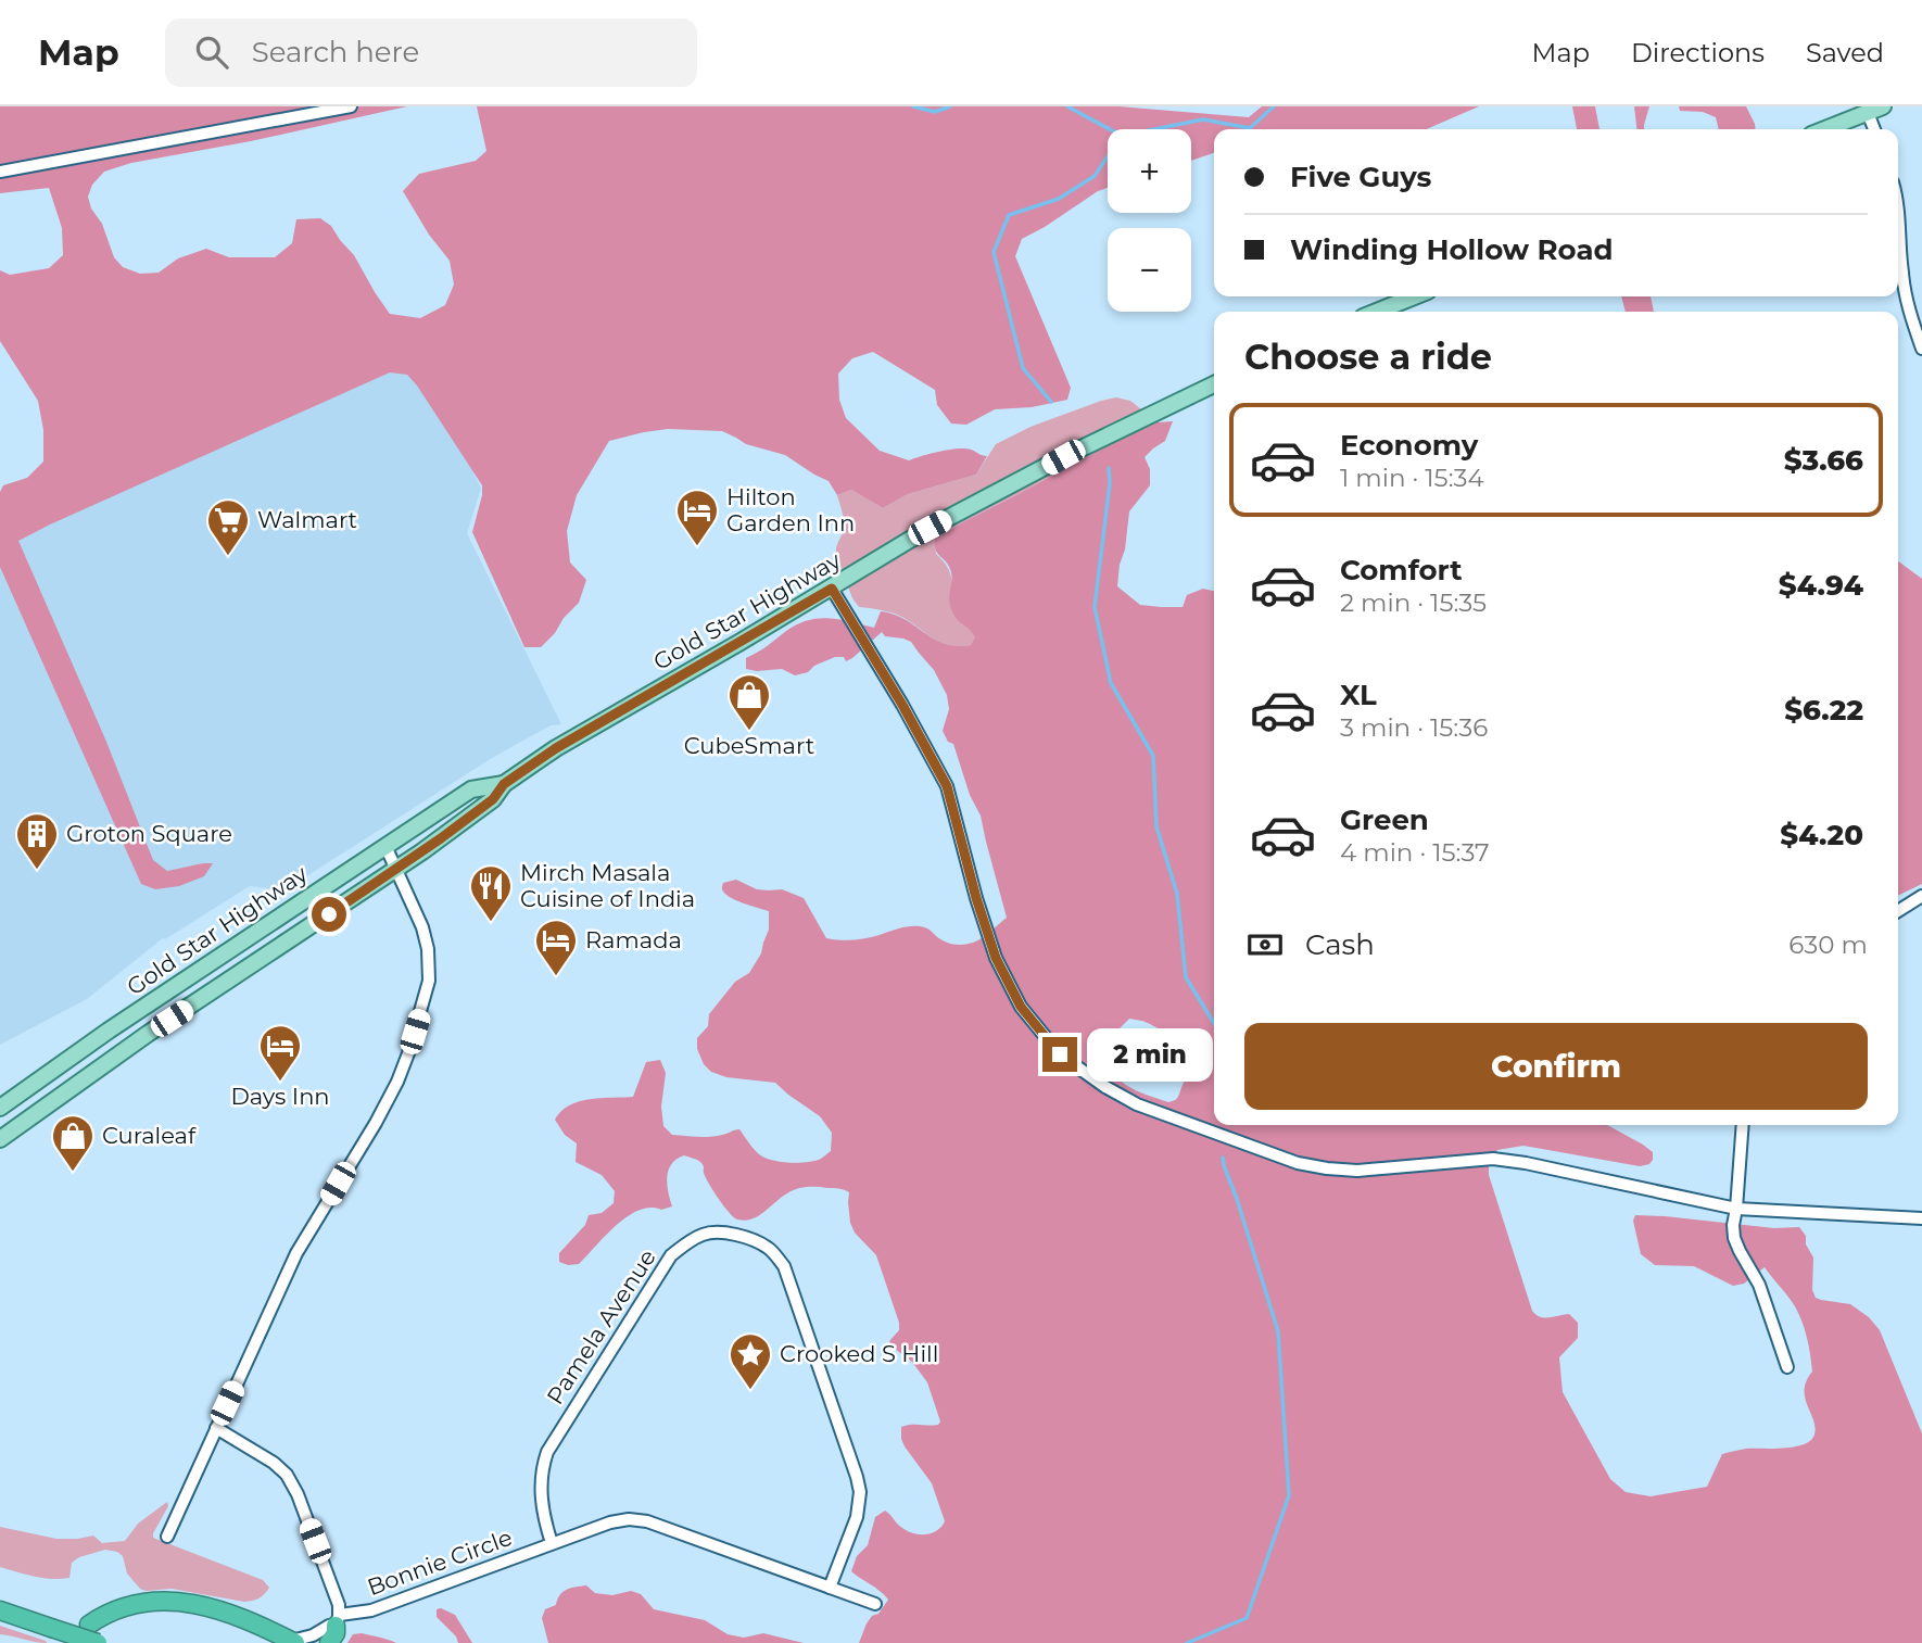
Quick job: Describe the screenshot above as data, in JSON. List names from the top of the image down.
{
  "streets": {
    "main road": ["Gold Star Highway"],
    "street": ["Pamela Avenue", "Bonnie Circle"]
  },
  "crossings": [
    ["Pamela Avenue", "Bonnie Circle"]
  ],
  "places": {
    "hotel": ["Hilton Garden Inn", "Ramada", "Days Inn"],
    "supermarket": ["Walmart"],
    "shop": ["CubeSmart", "Curaleaf"],
    "building": ["Groton Square"],
    "restaurant": ["Mirch Masala Cuisine of India"],
    "place": ["Crooked S Hill"]
  },
  "page": {
    "header": "Map",
    "search": "Search here",
    "nav": ["Map", "Directions", "Saved"],
    "map_buttons": ["+", "−"],
    "banner": ["Five Guys", "Winding Hollow Road"],
    "heading": "Choose a ride",
    "list": [
      {
        "name": "Economy",
        "note": "1 min · 15:34",
        "value": "$3.66"
      },
      {
        "name": "Comfort",
        "note": "2 min · 15:35",
        "value": "$4.94"
      },
      {
        "name": "XL",
        "note": "3 min · 15:36",
        "value": "$6.22"
      },
      {
        "name": "Green",
        "note": "4 min · 15:37",
        "value": "$4.20"
      }
    ],
    "pay": ["Cash", "630 m"],
    "buttons": "Confirm",
    "bubble": "2 min"
  }
}
